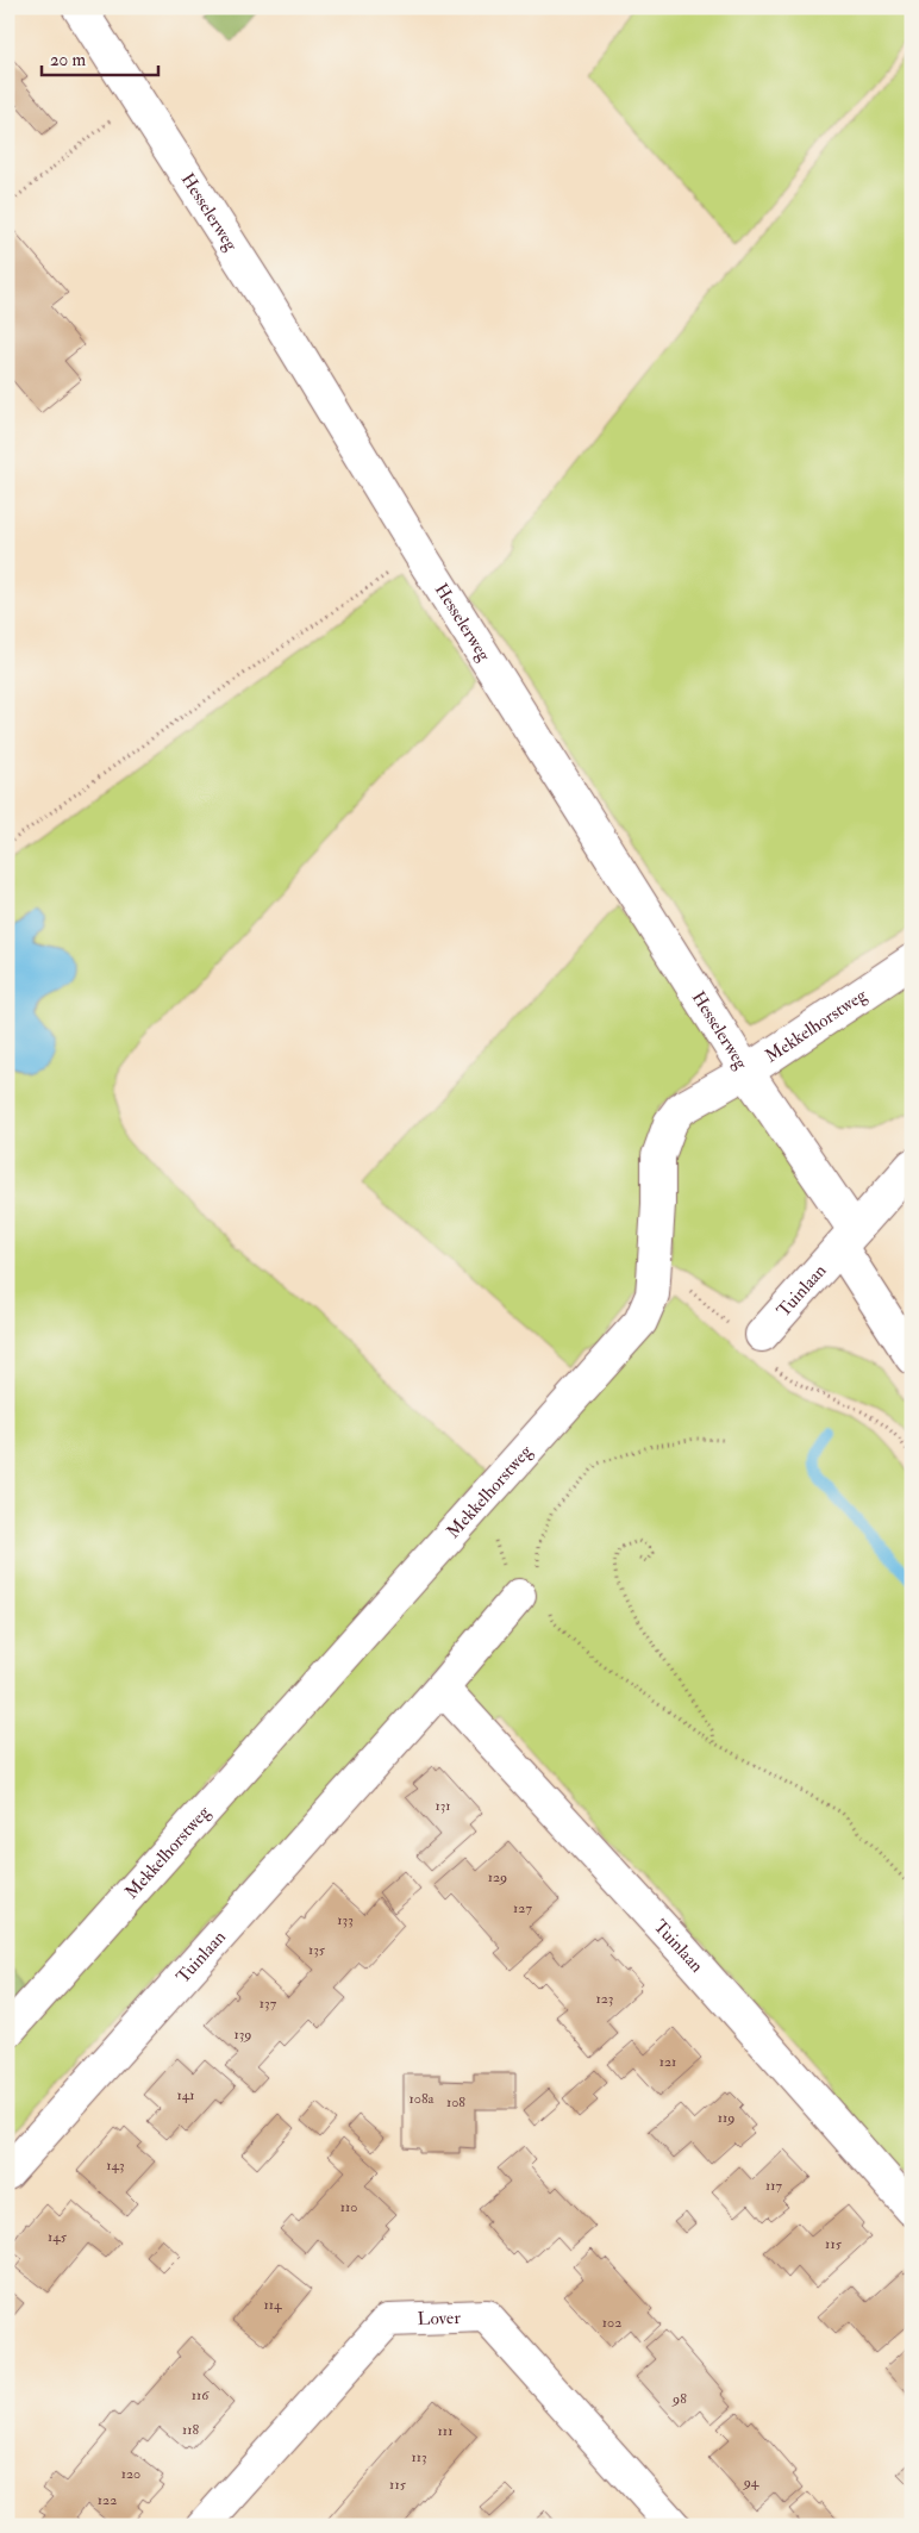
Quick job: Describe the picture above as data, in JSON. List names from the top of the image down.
{
  "streets": {
    "street": [
      "Hesselerweg",
      "Mekkelhorstweg",
      "Tuinlaan",
      "Lover"
    ]
  },
  "crossings": [
    ["Hesselerweg", "Mekkelhorstweg"],
    ["Hesselerweg", "Tuinlaan"]
  ],
  "house_numbers": [
    "131",
    "129",
    "127",
    "133",
    "135",
    "123",
    "137",
    "139",
    "121",
    "141",
    "108a",
    "108",
    "119",
    "143",
    "117",
    "110",
    "145",
    "115",
    "114",
    "102",
    "116",
    "98",
    "118",
    "111",
    "113",
    "120",
    "94",
    "115",
    "122"
  ],
  "scale_bar": "20 m"
}
